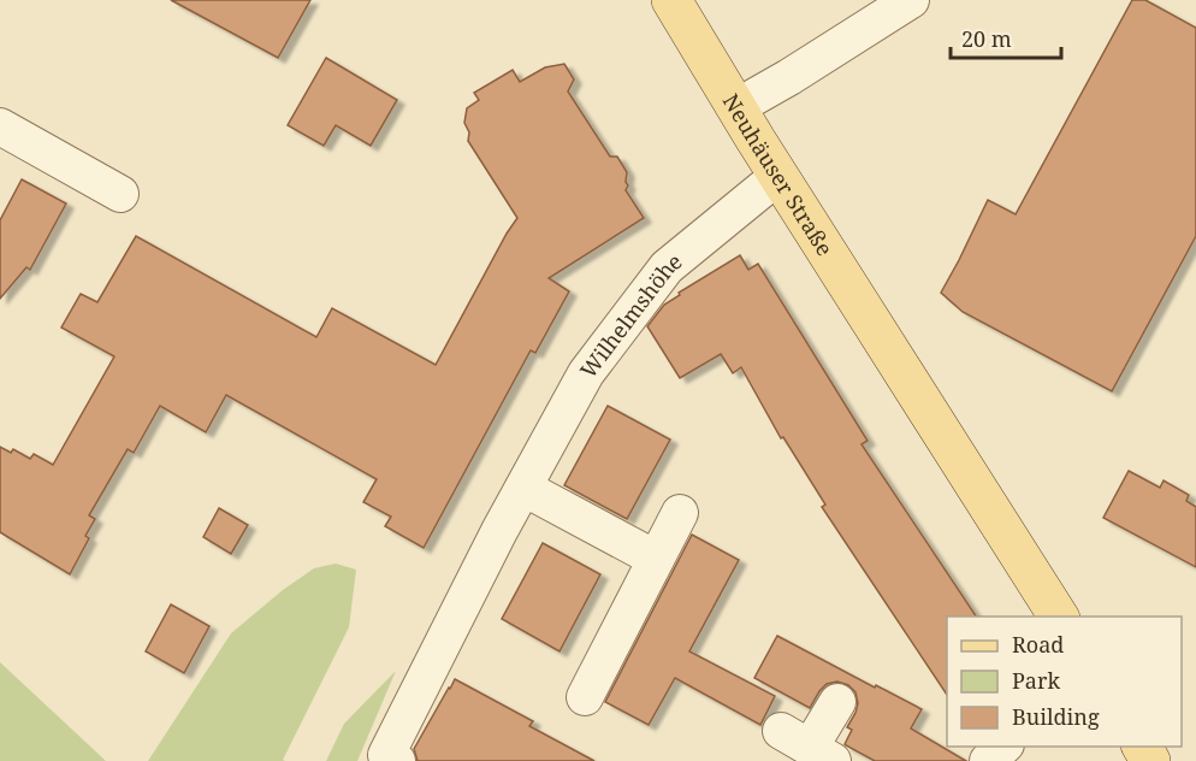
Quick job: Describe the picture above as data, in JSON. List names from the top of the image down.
{
  "streets": {
    "main road": ["Neuhäuser Straße"],
    "street": ["Wilhelmshöhe"]
  },
  "crossings": [
    ["Neuhäuser Straße", "Wilhelmshöhe"]
  ],
  "legend": ["Road", "Park", "Building"],
  "scale_bar": "20 m"
}
